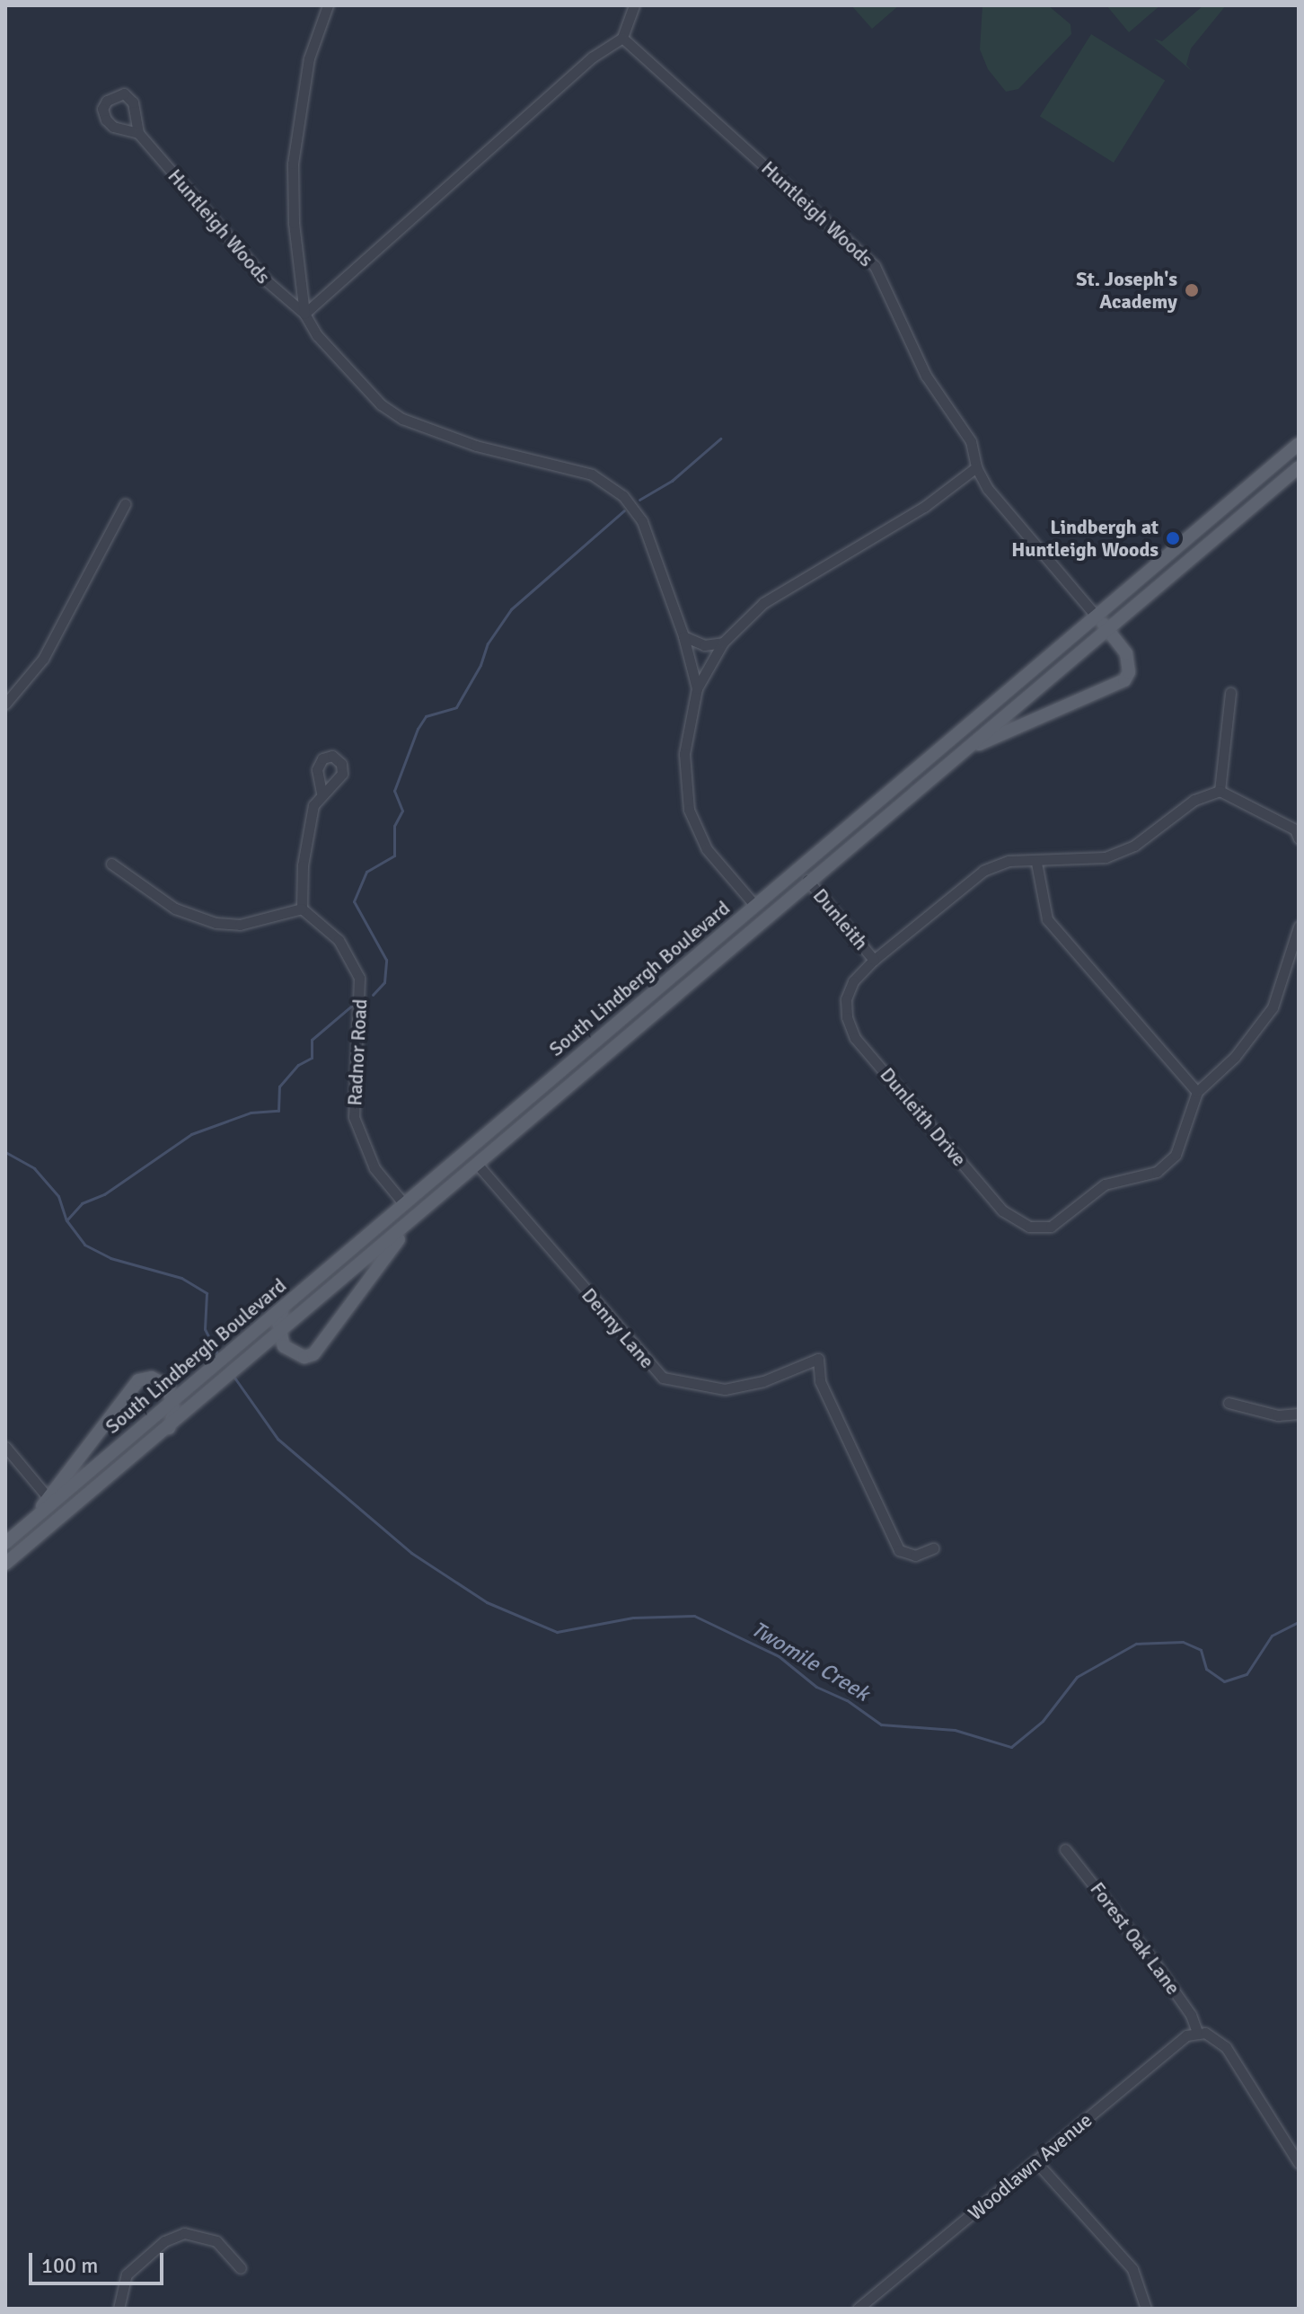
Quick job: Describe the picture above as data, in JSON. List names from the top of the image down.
{
  "streets": {
    "main road": ["South Lindbergh Boulevard"],
    "street": [
      "Huntleigh Woods",
      "Dunleith",
      "Radnor Road",
      "Dunleith Drive",
      "Denny Lane",
      "Forest Oak Lane",
      "Woodlawn Avenue"
    ]
  },
  "crossings": [
    ["Huntleigh Woods", "South Lindbergh Boulevard"],
    ["Dunleith", "South Lindbergh Boulevard"],
    ["Dunleith", "Dunleith Drive"],
    ["South Lindbergh Boulevard", "Radnor Road"],
    ["South Lindbergh Boulevard", "Denny Lane"],
    ["Forest Oak Lane", "Woodlawn Avenue"]
  ],
  "water": ["Twomile Creek"],
  "places": ["St. Joseph's Academy", "Lindbergh at Huntleigh Woods"],
  "scale_bar": "100 m"
}
